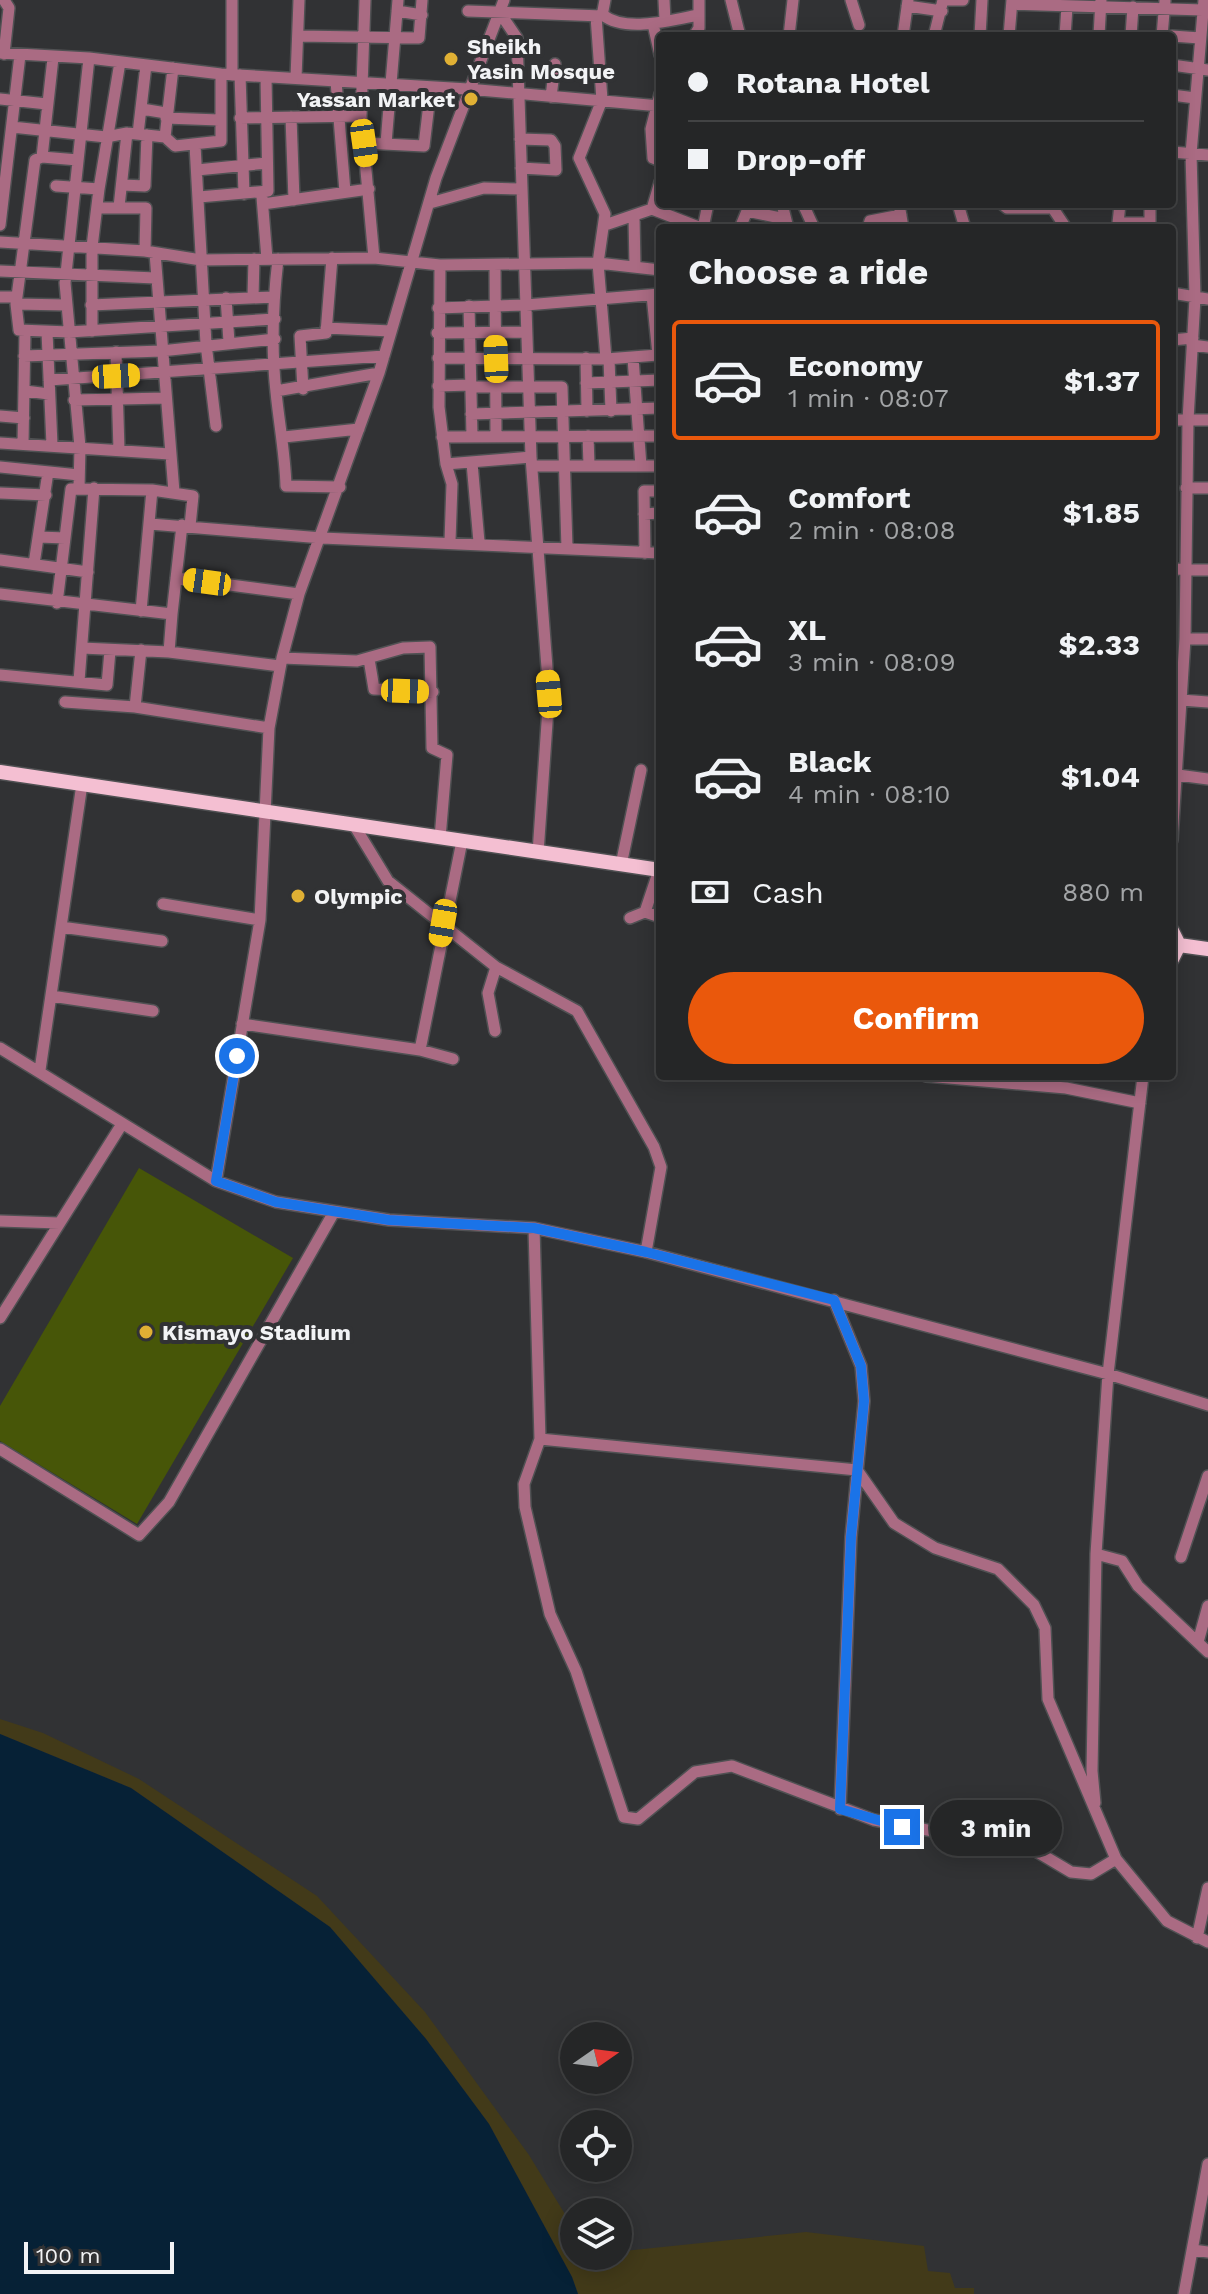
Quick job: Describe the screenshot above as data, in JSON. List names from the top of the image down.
{
  "places": [
    "Sheikh Yasin Mosque",
    "Yassan Market",
    "Olympic",
    "Kismayo Stadium"
  ],
  "scale_bar": "100 m",
  "north": "right",
  "page": {
    "banner": ["Rotana Hotel", "Drop-off"],
    "heading": "Choose a ride",
    "list": [
      {
        "name": "Economy",
        "note": "1 min · 08:07",
        "value": "$1.37"
      },
      {
        "name": "Comfort",
        "note": "2 min · 08:08",
        "value": "$1.85"
      },
      {
        "name": "XL",
        "note": "3 min · 08:09",
        "value": "$2.33"
      },
      {
        "name": "Black",
        "note": "4 min · 08:10",
        "value": "$1.04"
      }
    ],
    "pay": ["Cash", "880 m"],
    "buttons": "Confirm",
    "bubble": "3 min",
    "scale": "100 m"
  }
}
